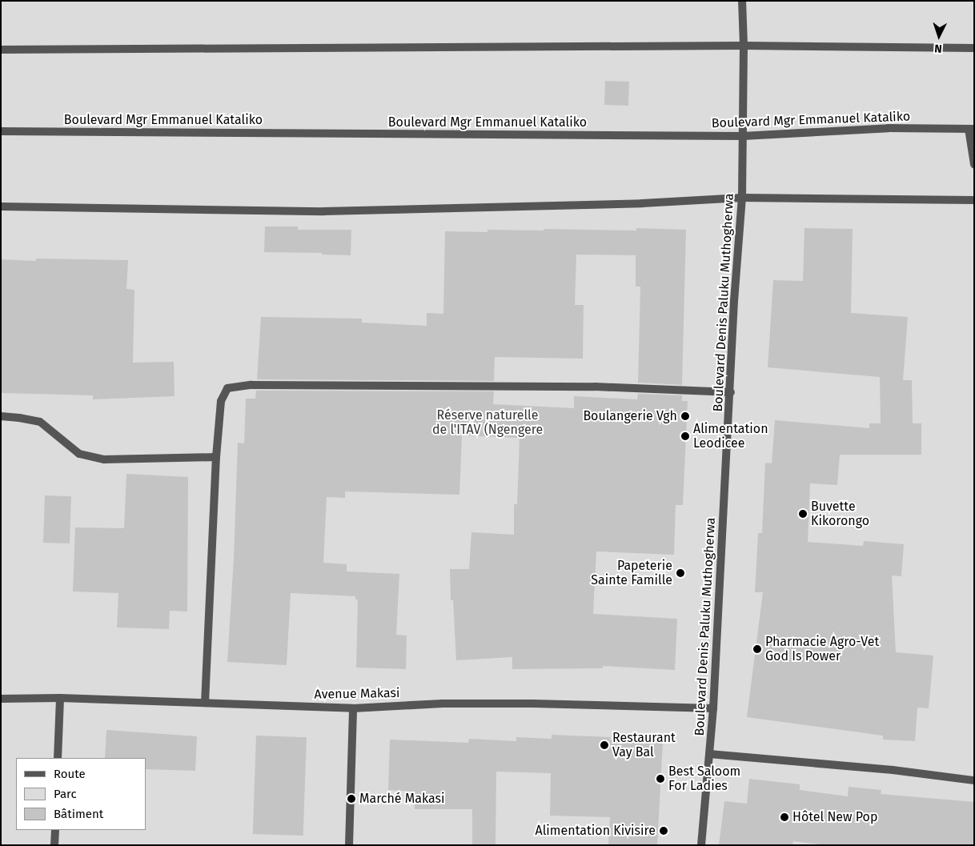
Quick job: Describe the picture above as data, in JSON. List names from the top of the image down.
{
  "streets": {
    "street": ["Boulevard Mgr Emmanuel Kataliko", "Boulevard Denis Paluku Muthogherwa", "Avenue Makasi"]
  },
  "crossings": [
    ["Boulevard Mgr Emmanuel Kataliko", "Boulevard Denis Paluku Muthogherwa"],
    ["Boulevard Denis Paluku Muthogherwa", "Avenue Makasi"]
  ],
  "parks": ["Réserve naturelle de l'ITAV (Ngengere"],
  "places": [
    "Boulangerie Vgh",
    "Alimentation Leodicee",
    "Buvette Kikorongo",
    "Papeterie Sainte Famille",
    "Pharmacie Agro-Vet God Is Power",
    "Restaurant Vay Bal",
    "Best Saloom For Ladies",
    "Marché Makasi",
    "Hôtel New Pop",
    "Alimentation Kivisire"
  ],
  "legend": ["Route", "Parc", "Bâtiment"],
  "north": "bottom"
}
